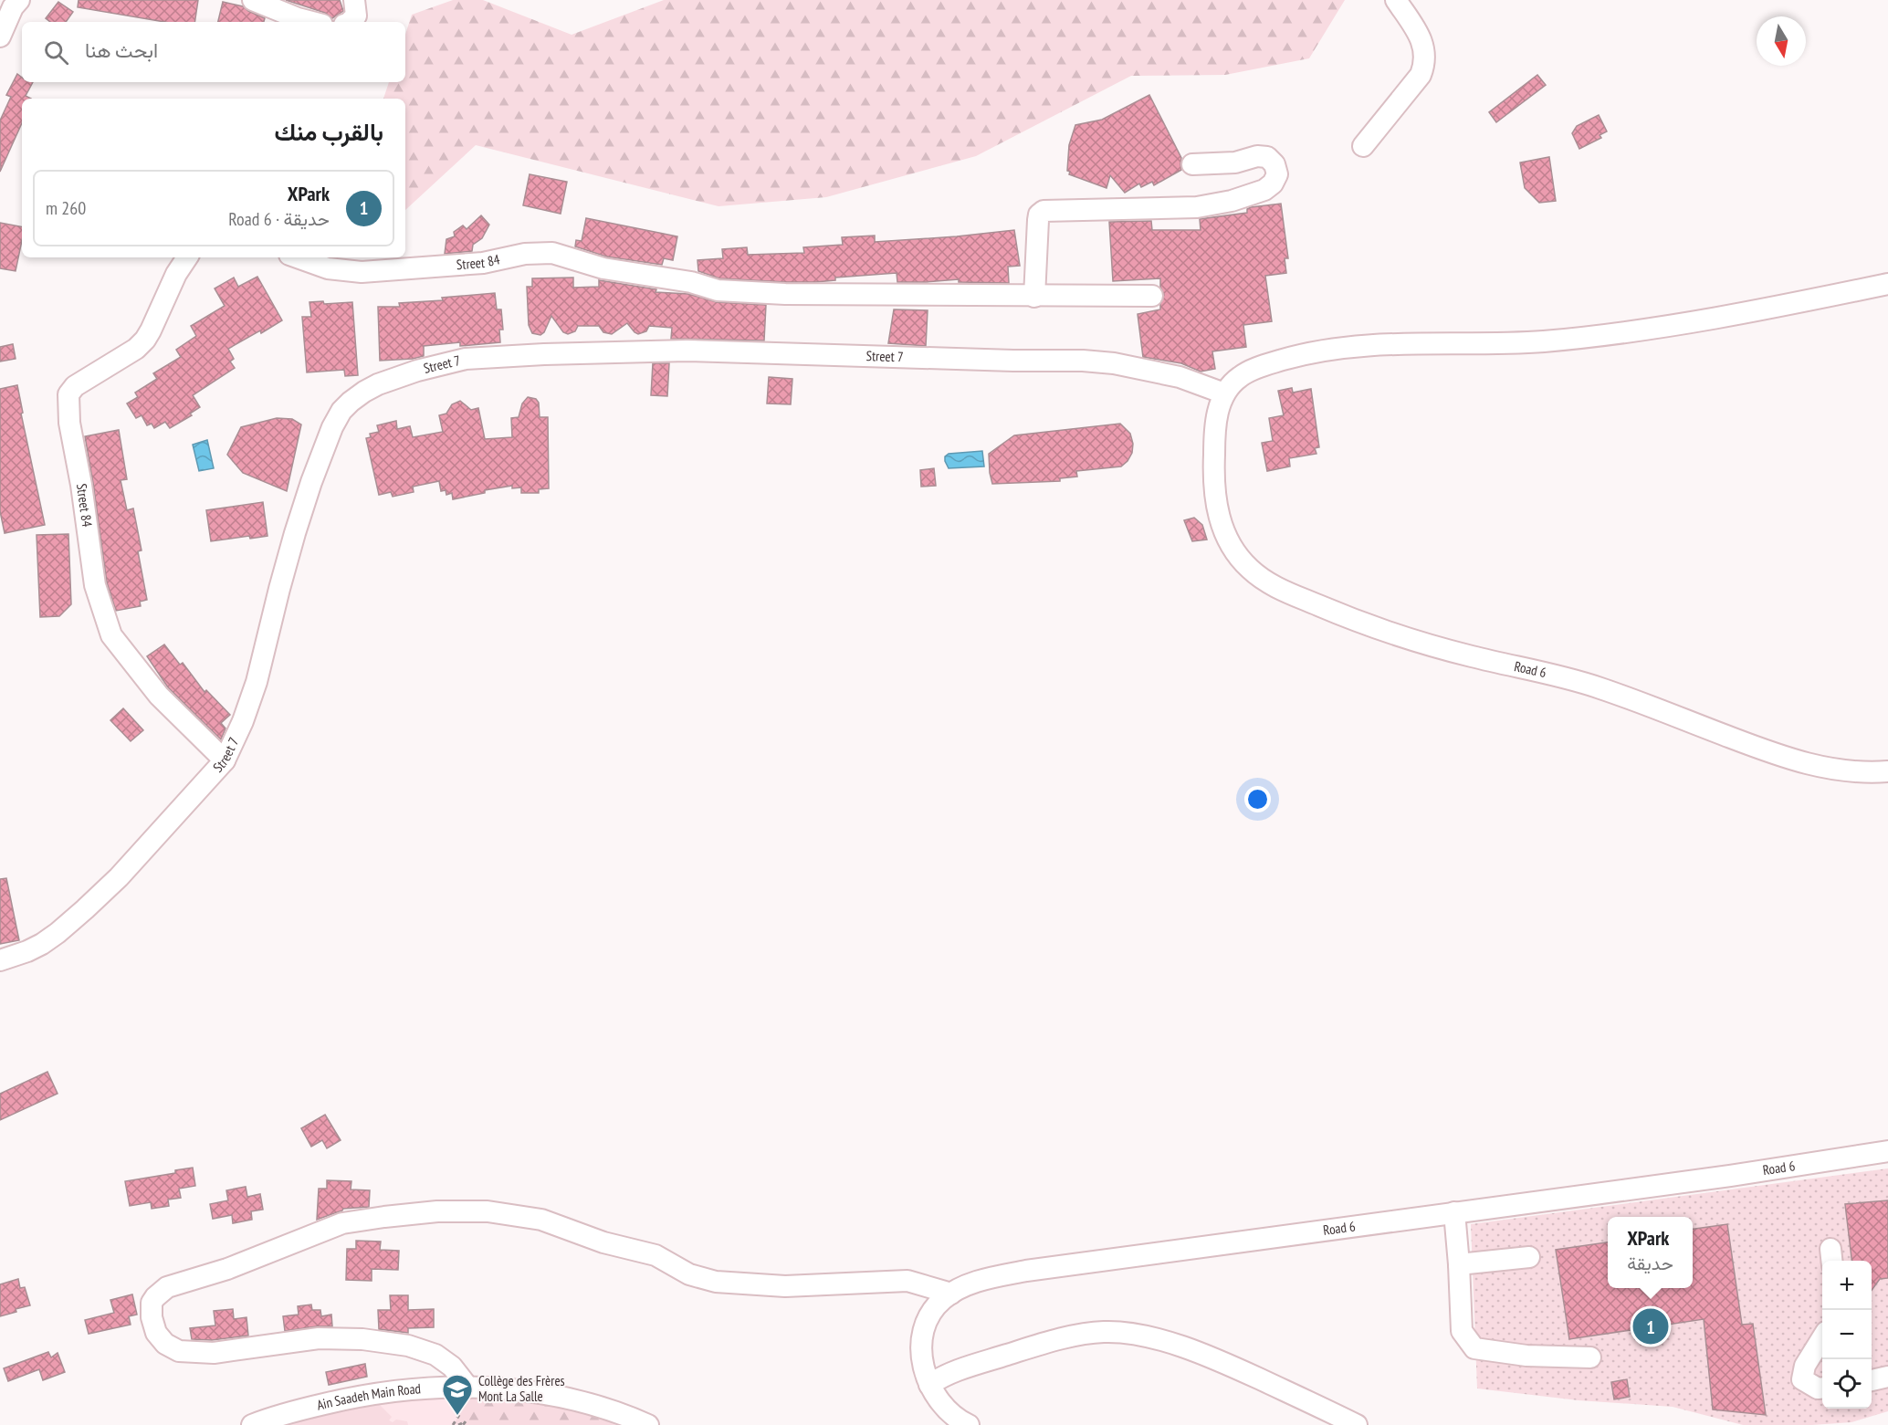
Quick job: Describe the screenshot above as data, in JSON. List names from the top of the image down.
{
  "streets": {
    "street": [
      "Street 84",
      "Street 7",
      "Road 6",
      "Ain Saadeh Main Road"
    ]
  },
  "crossings": [
    ["Street 84", "Street 7"],
    ["Street 7", "Road 6"]
  ],
  "places": {
    "school or university": ["Collège des Frères Mont La Salle"]
  },
  "north": "bottom",
  "page": {
    "search": "ابحث هنا",
    "heading": "بالقرب منك",
    "list": [
      {
        "mark": "1",
        "name": "XPark",
        "note": "حديقة · Road 6",
        "value": "260 m"
      }
    ],
    "popup": ["XPark", "حديقة"],
    "map_buttons": ["+", "−"],
    "pins": "1"
  }
}
